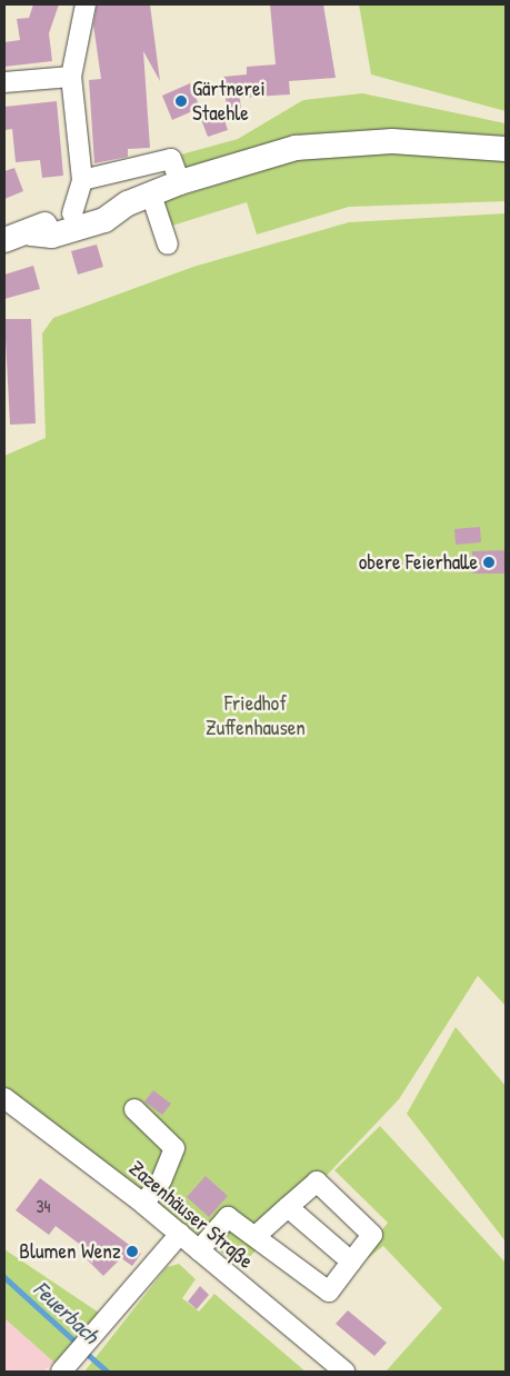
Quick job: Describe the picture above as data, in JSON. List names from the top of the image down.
{
  "streets": {
    "street": ["Zazenhäuser Straße"]
  },
  "water": ["Feuerbach"],
  "parks": ["Friedhof Zuffenhausen"],
  "places": ["Gärtnerei Staehle", "obere Feierhalle", "Blumen Wenz"],
  "house_numbers": ["34"]
}
